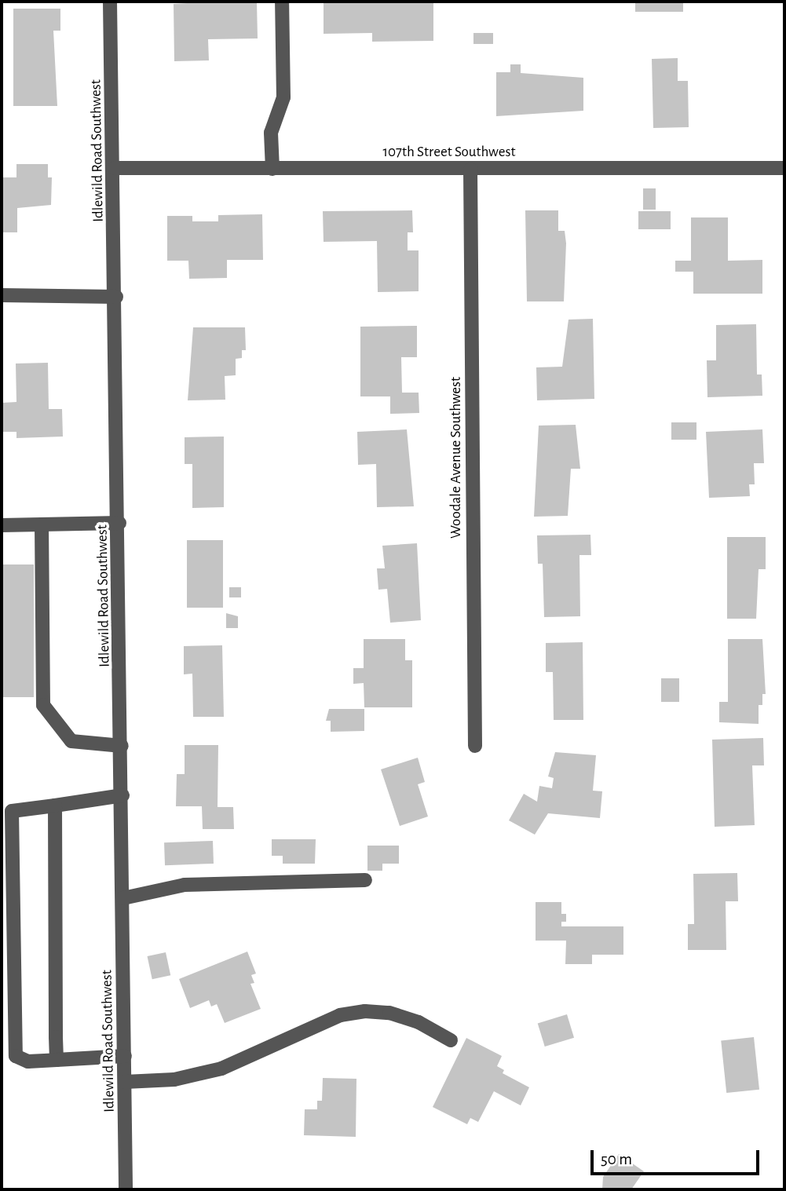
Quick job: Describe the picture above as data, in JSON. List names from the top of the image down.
{
  "streets": {
    "street": ["Idlewild Road Southwest", "107th Street Southwest", "Woodale Avenue Southwest"]
  },
  "crossings": [
    ["Idlewild Road Southwest", "107th Street Southwest"],
    ["107th Street Southwest", "Woodale Avenue Southwest"]
  ],
  "scale_bar": "50 m"
}
